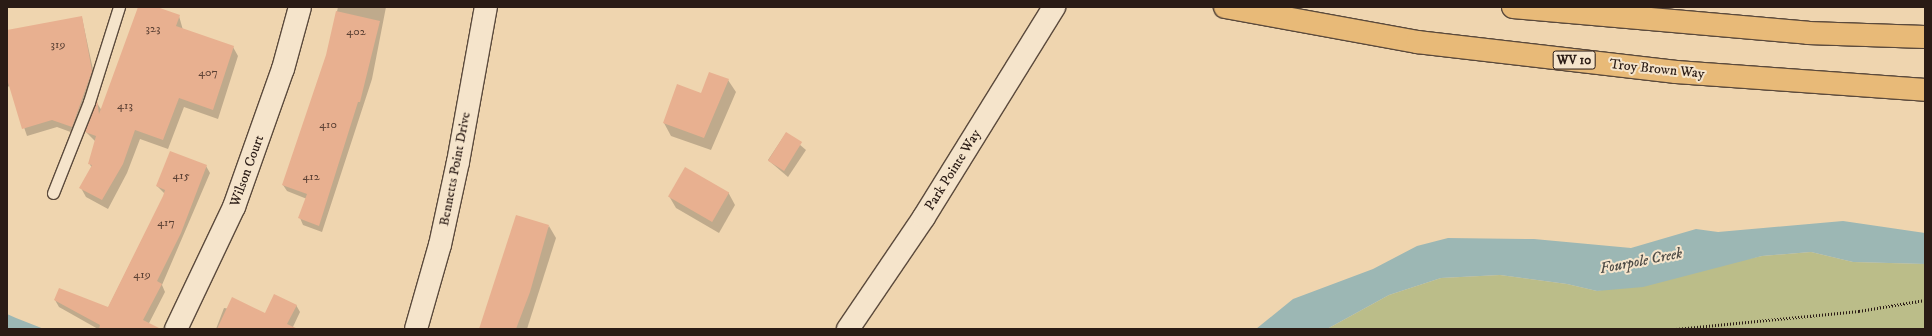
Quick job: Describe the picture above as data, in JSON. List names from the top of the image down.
{
  "streets": {
    "main road": ["WV 10", "Troy Brown Way"],
    "street": ["Bennetts Point Drive", "Park Pointe Way", "Wilson Court"]
  },
  "water": ["Fourpole Creek"],
  "house_numbers": [
    "323",
    "402",
    "319",
    "407",
    "413",
    "410",
    "415",
    "412",
    "417",
    "419"
  ]
}
